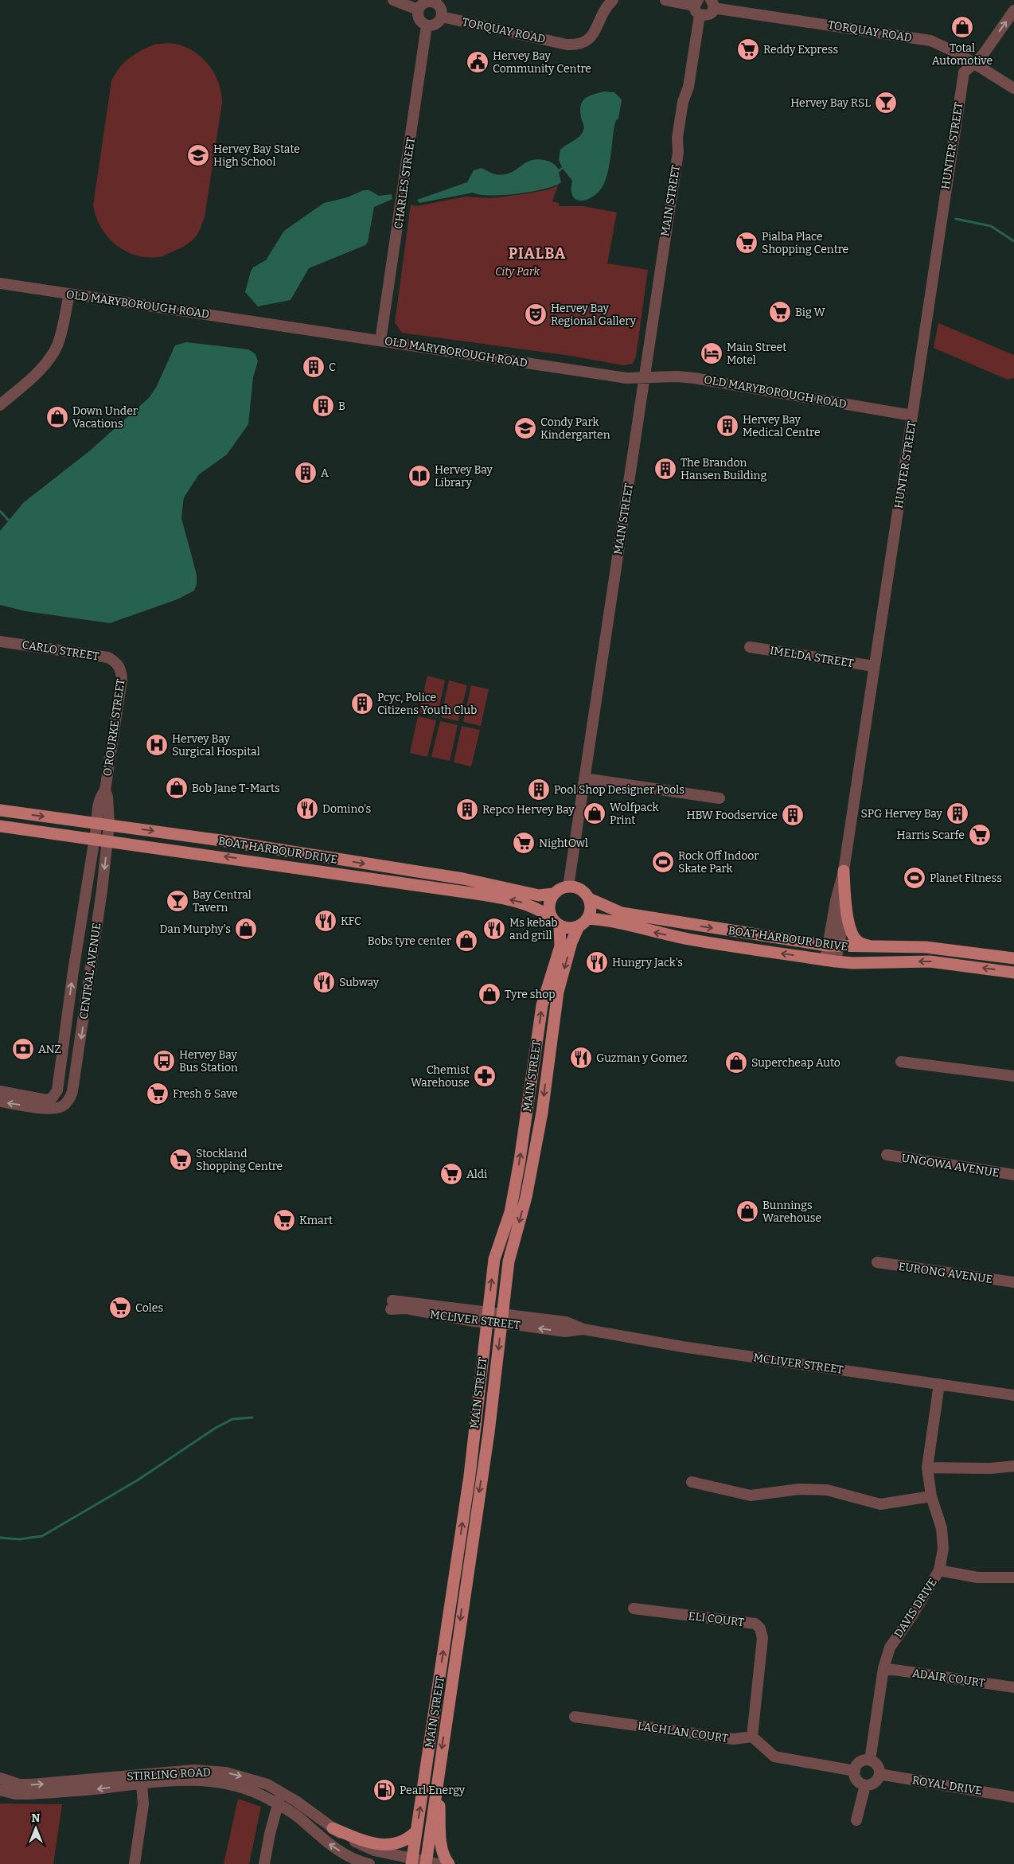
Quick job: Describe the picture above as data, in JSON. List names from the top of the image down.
{
  "streets": {
    "main road": ["MAIN STREET", "BOAT HARBOUR DRIVE"],
    "street": [
      "TORQUAY ROAD",
      "HUNTER STREET",
      "CHARLES STREET",
      "OLD MARYBOROUGH ROAD",
      "CARLO STREET",
      "IMELDA STREET",
      "O'ROURKE STREET",
      "CENTRAL AVENUE",
      "UNGOWA AVENUE",
      "EURONG AVENUE",
      "MCLIVER STREET",
      "DAVIS DRIVE",
      "ELI COURT",
      "ADAIR COURT",
      "LACHLAN COURT",
      "STIRLING ROAD",
      "ROYAL DRIVE"
    ]
  },
  "crossings": [
    ["TORQUAY ROAD", "HUNTER STREET"],
    ["TORQUAY ROAD", "CHARLES STREET"],
    ["HUNTER STREET", "OLD MARYBOROUGH ROAD"],
    ["HUNTER STREET", "IMELDA STREET"],
    ["HUNTER STREET", "BOAT HARBOUR DRIVE"],
    ["CHARLES STREET", "OLD MARYBOROUGH ROAD"],
    ["MAIN STREET", "OLD MARYBOROUGH ROAD"],
    ["MAIN STREET", "BOAT HARBOUR DRIVE"],
    ["MAIN STREET", "MCLIVER STREET"],
    ["MAIN STREET", "STIRLING ROAD"],
    ["CARLO STREET", "O'ROURKE STREET"],
    ["O'ROURKE STREET", "BOAT HARBOUR DRIVE"],
    ["O'ROURKE STREET", "CENTRAL AVENUE"],
    ["BOAT HARBOUR DRIVE", "CENTRAL AVENUE"],
    ["MCLIVER STREET", "DAVIS DRIVE"],
    ["DAVIS DRIVE", "ADAIR COURT"],
    ["DAVIS DRIVE", "ROYAL DRIVE"],
    ["ELI COURT", "LACHLAN COURT"]
  ],
  "districts": ["PIALBA"],
  "parks": ["City Park"],
  "places": {
    "shop": [
      "Total Automotive",
      "Down Under Vacations",
      "Bob Jane T-Marts",
      "Wolfpack Print",
      "Dan Murphy's",
      "Bobs tyre center",
      "Tyre shop",
      "Supercheap Auto",
      "Bunnings Warehouse"
    ],
    "supermarket": [
      "Reddy Express",
      "Pialba Place Shopping Centre",
      "Big W",
      "Harris Scarfe",
      "NightOwl",
      "Fresh & Save",
      "Stockland Shopping Centre",
      "Aldi",
      "Kmart",
      "Coles"
    ],
    "public building": ["Hervey Bay Community Centre"],
    "bar": ["Hervey Bay RSL", "Bay Central Tavern"],
    "school or university": ["Hervey Bay State High School", "Condy Park Kindergarten"],
    "theatre": ["Hervey Bay Regional Gallery"],
    "hotel": ["Main Street Motel"],
    "building": [
      "C",
      "B",
      "Hervey Bay Medical Centre",
      "The Brandon Hansen Building",
      "A",
      "Pcyc, Police Citizens Youth Club",
      "Pool Shop Designer Pools",
      "Repco Hervey Bay",
      "SPG Hervey Bay",
      "HBW Foodservice"
    ],
    "library": ["Hervey Bay Library"],
    "hospital": ["Hervey Bay Surgical Hospital"],
    "restaurant": [
      "Domino's",
      "KFC",
      "Ms kebab and grill",
      "Hungry Jack's",
      "Subway",
      "Guzman y Gomez"
    ],
    "sports": ["Rock Off Indoor Skate Park", "Planet Fitness"],
    "bank": ["ANZ"],
    "bus stop": ["Hervey Bay Bus Station"],
    "pharmacy": ["Chemist Warehouse"],
    "fuel station": ["Pearl Energy"]
  },
  "north": "top"
}
